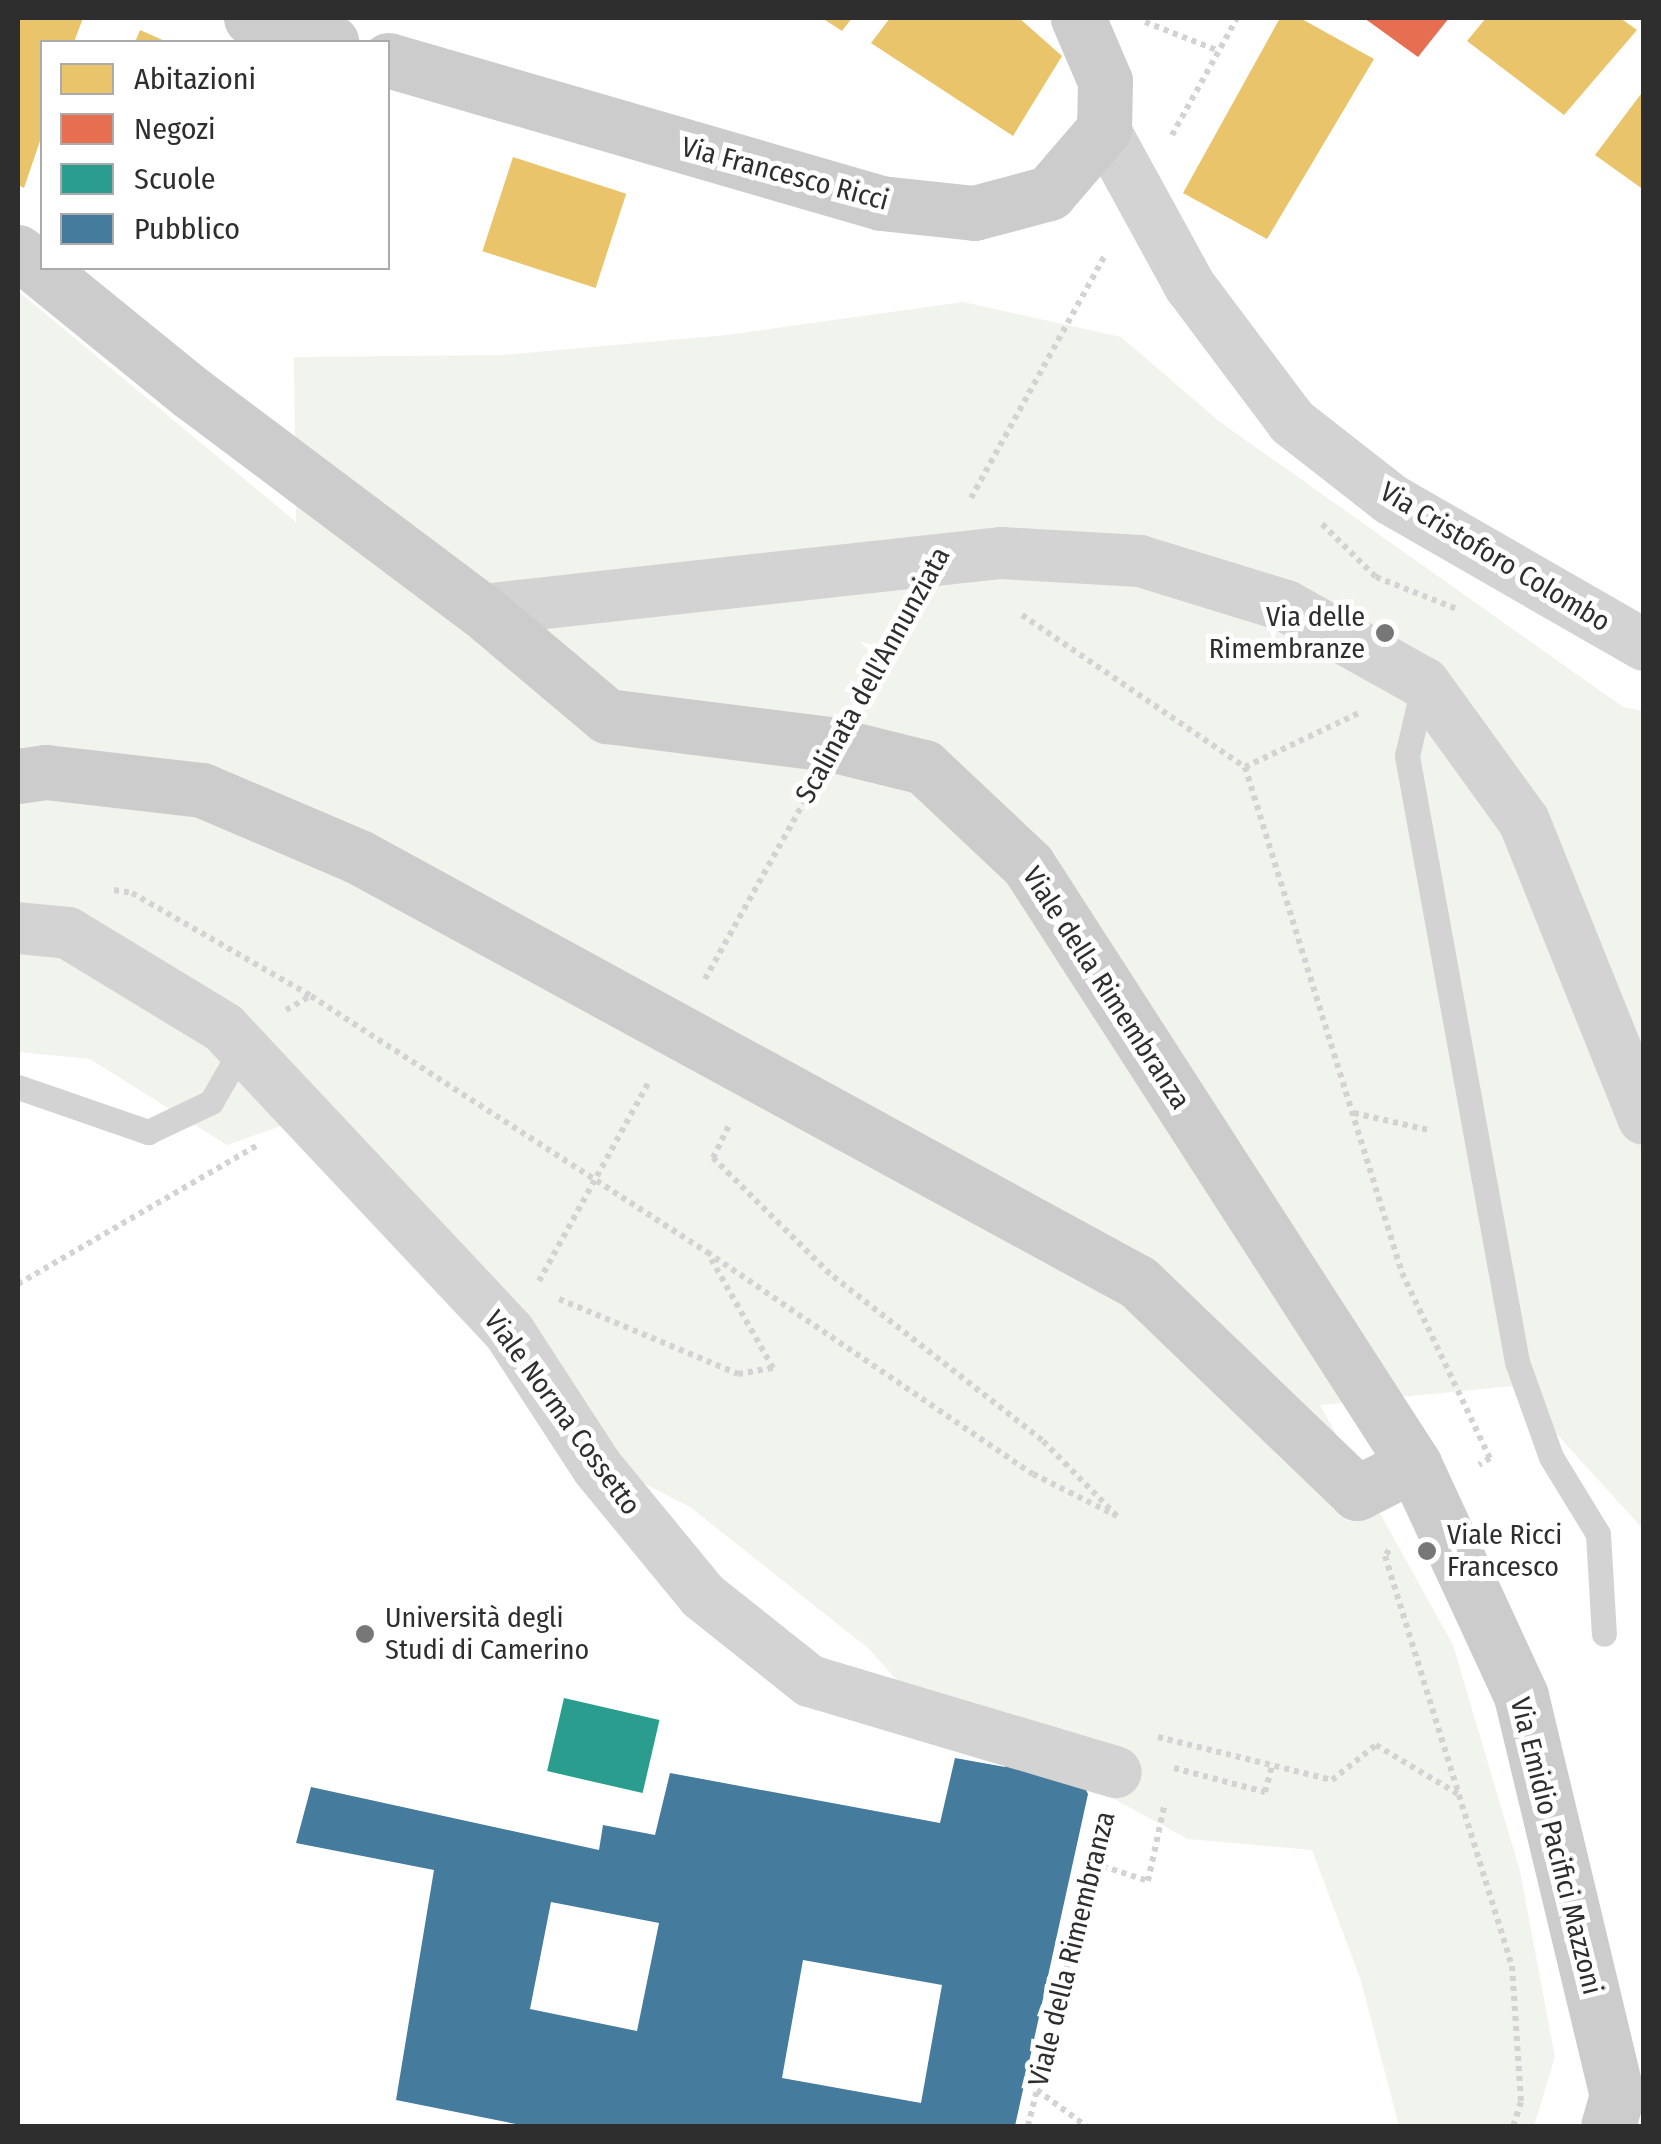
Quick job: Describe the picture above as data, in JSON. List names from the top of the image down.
{
  "streets": {
    "street": [
      "Via Francesco Ricci",
      "Via Cristoforo Colombo",
      "Viale della Rimembranza",
      "Viale Norma Cossetto",
      "Via Emidio Pacifici Mazzoni"
    ],
    "path": ["Scalinata dell'Annunziata"]
  },
  "crossings": [
    ["Via Francesco Ricci", "Via Cristoforo Colombo"],
    ["Via Cristoforo Colombo", "Scalinata dell'Annunziata"],
    ["Scalinata dell'Annunziata", "Viale della Rimembranza"],
    ["Viale della Rimembranza", "Viale Norma Cossetto"],
    ["Viale della Rimembranza", "Via Emidio Pacifici Mazzoni"]
  ],
  "places": ["Via delle Rimembranze", "Viale Ricci Francesco", "Università degli Studi di Camerino"],
  "legend": [
    "Abitazioni",
    "Negozi",
    "Scuole",
    "Pubblico"
  ]
}
